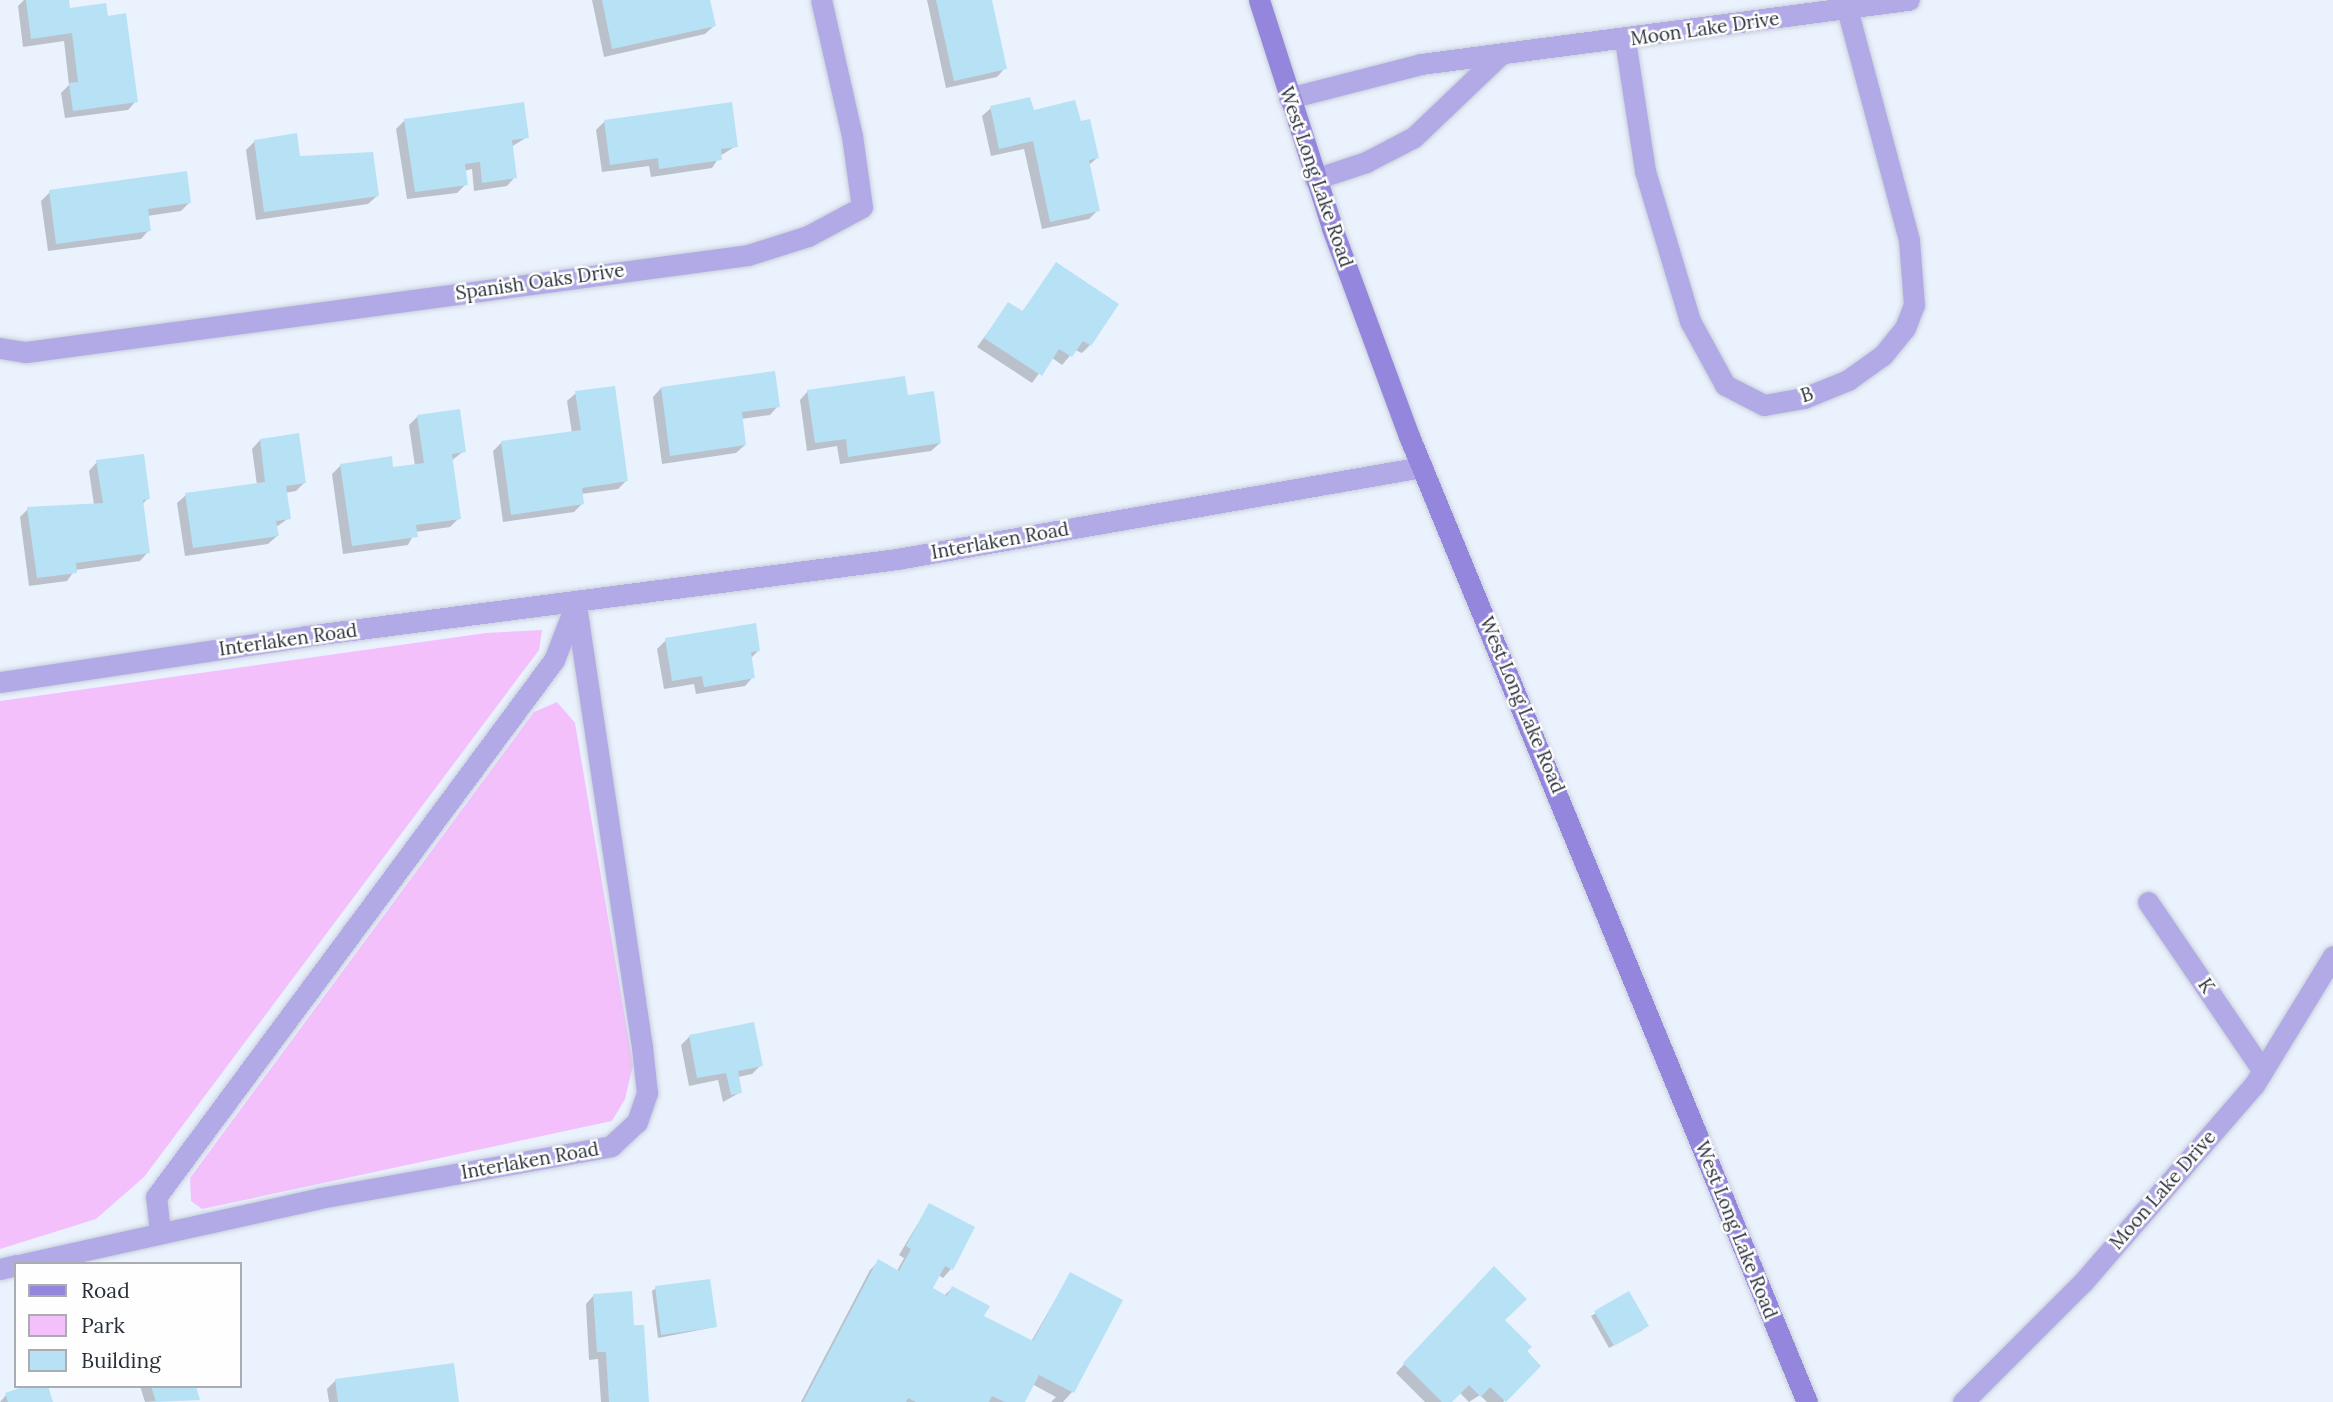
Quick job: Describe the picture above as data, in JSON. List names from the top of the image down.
{
  "streets": {
    "main road": ["West Long Lake Road"],
    "street": [
      "Moon Lake Drive",
      "Spanish Oaks Drive",
      "B",
      "Interlaken Road",
      "K"
    ]
  },
  "crossings": [
    ["Moon Lake Drive", "West Long Lake Road"],
    ["Moon Lake Drive", "B"],
    ["Moon Lake Drive", "K"],
    ["West Long Lake Road", "Interlaken Road"]
  ],
  "legend": ["Road", "Park", "Building"]
}
